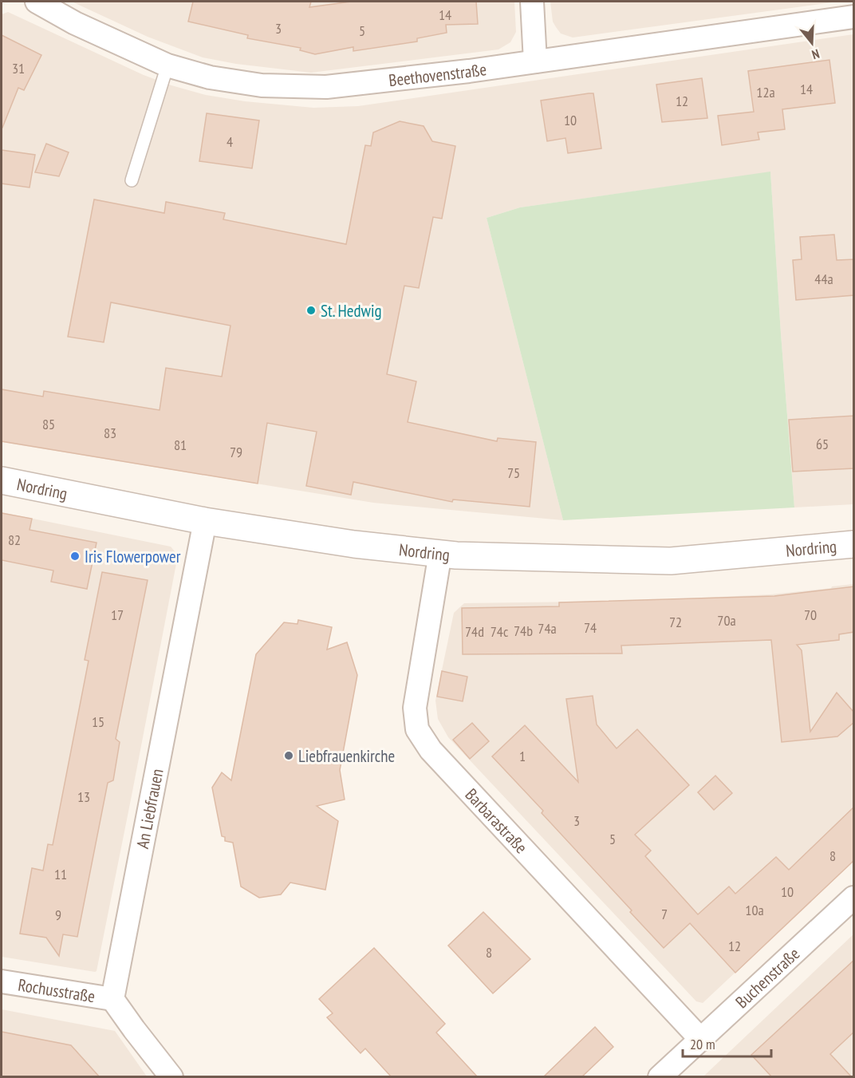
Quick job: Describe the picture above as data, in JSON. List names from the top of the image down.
{
  "streets": {
    "street": [
      "Beethovenstraße",
      "Nordring",
      "An Liebfrauen",
      "Barbarastraße",
      "Buchenstraße",
      "Rochusstraße"
    ]
  },
  "crossings": [
    ["Nordring", "An Liebfrauen"],
    ["Nordring", "Barbarastraße"],
    ["An Liebfrauen", "Rochusstraße"],
    ["Barbarastraße", "Buchenstraße"]
  ],
  "places": ["St. Hedwig", "Iris Flowerpower", "Liebfrauenkirche"],
  "house_numbers": [
    "14",
    "3",
    "5",
    "31",
    "14",
    "12a",
    "12",
    "10",
    "4",
    "44a",
    "85",
    "83",
    "65",
    "81",
    "79",
    "75",
    "82",
    "17",
    "70",
    "70a",
    "72",
    "74",
    "74a",
    "74b",
    "74d",
    "74c",
    "15",
    "1",
    "13",
    "3",
    "5",
    "8",
    "11",
    "10",
    "10a",
    "7",
    "9",
    "12",
    "8"
  ],
  "scale_bar": "20 m",
  "north": "bottom"
}
